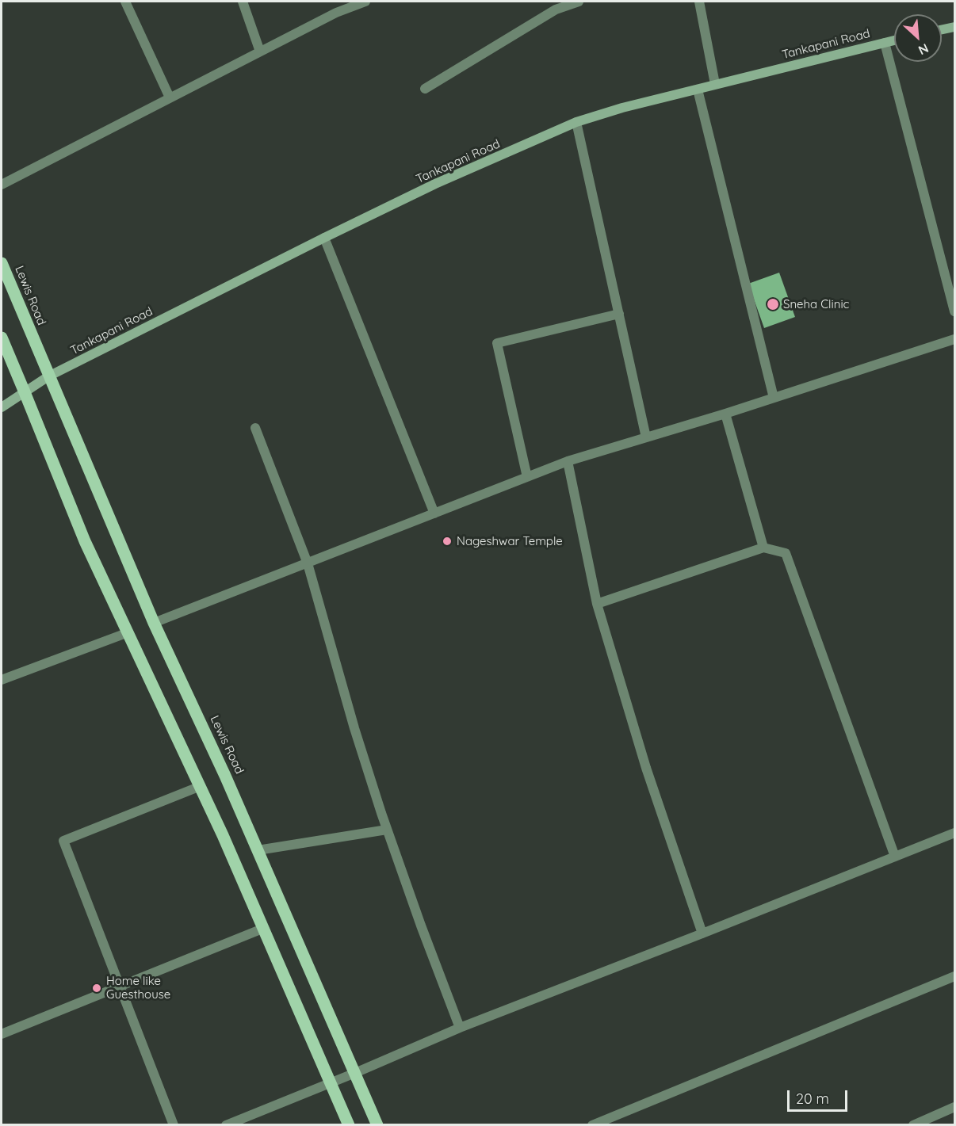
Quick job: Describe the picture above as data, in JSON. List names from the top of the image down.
{
  "streets": {
    "main road": ["Tankapani Road", "Lewis Road"]
  },
  "crossings": [
    ["Tankapani Road", "Lewis Road"]
  ],
  "places": ["Sneha Clinic", "Nageshwar Temple", "Home like Guesthouse"],
  "scale_bar": "20 m",
  "north": "bottom right"
}
